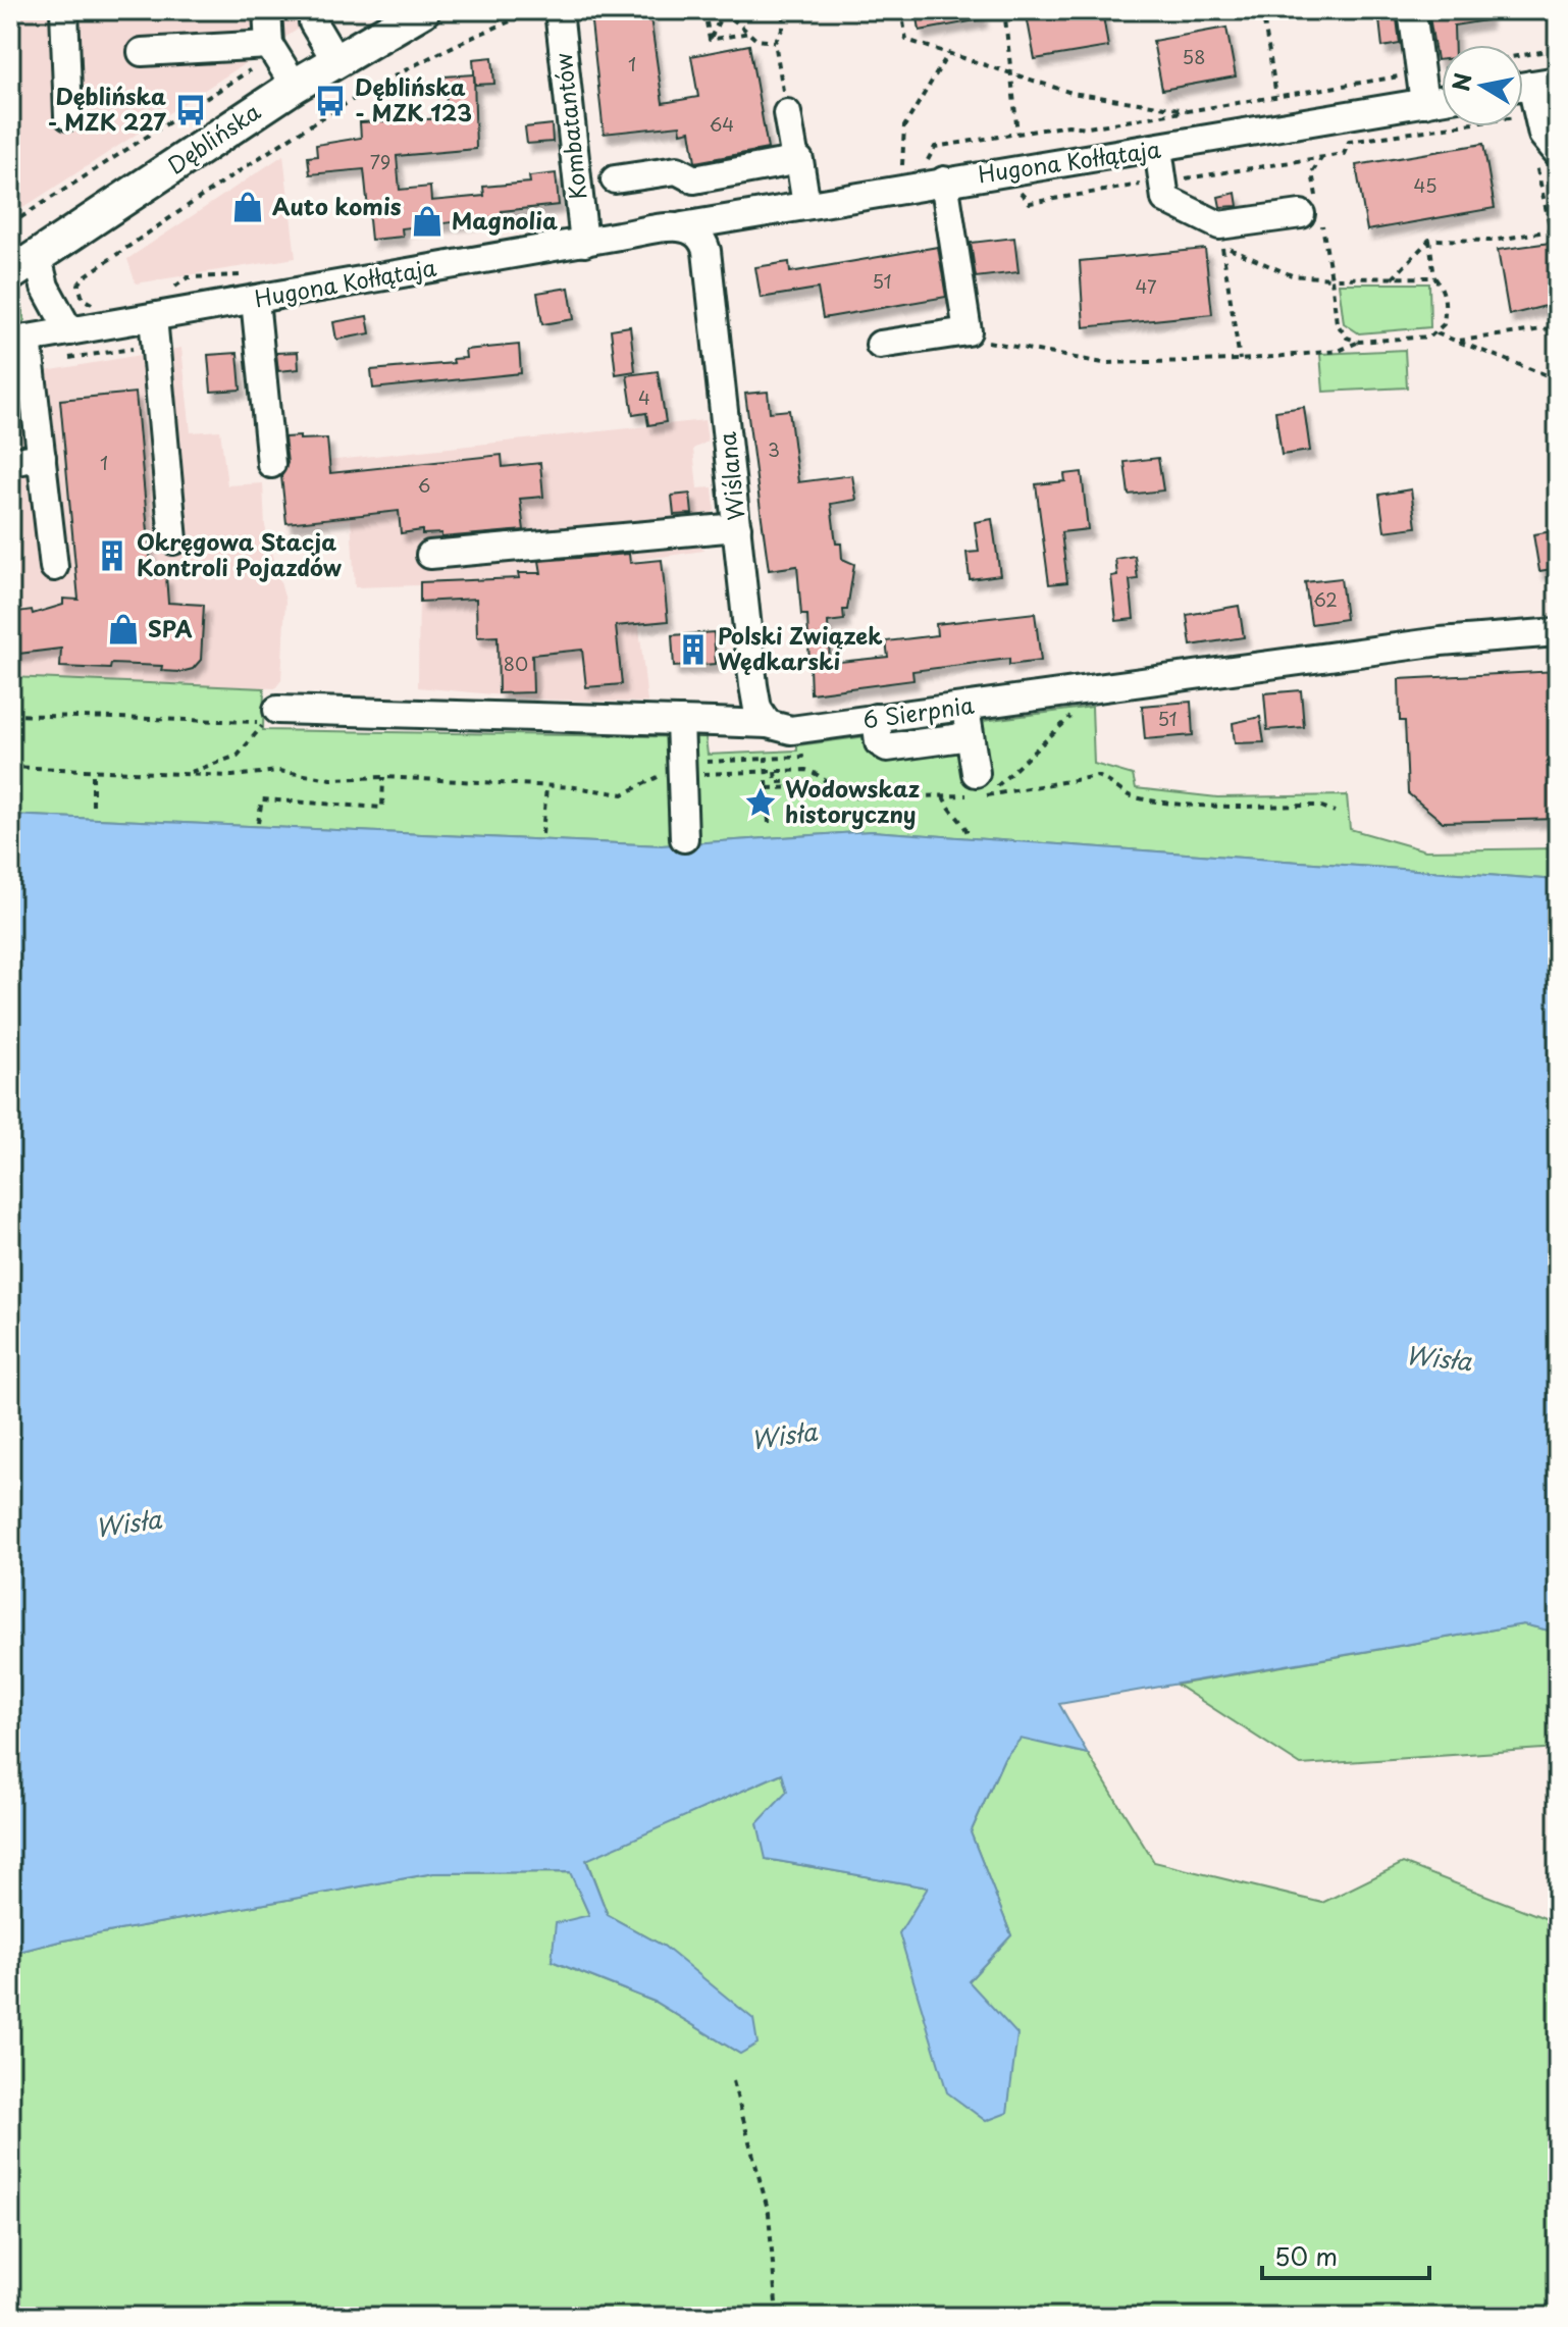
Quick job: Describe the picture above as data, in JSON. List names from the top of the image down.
{
  "streets": {
    "main road": ["Dęblińska"],
    "street": [
      "Kombatantów",
      "Hugona Kołłątaja",
      "Wiślana",
      "6 Sierpnia"
    ]
  },
  "crossings": [
    ["Kombatantów", "Hugona Kołłątaja"],
    ["Hugona Kołłątaja", "Wiślana"],
    ["Wiślana", "6 Sierpnia"]
  ],
  "water": ["Wisła"],
  "places": {
    "bus stop": ["Dęblińska - MZK 123", "Dęblińska - MZK 227"],
    "shop": ["Auto komis", "Magnolia", "SPA"],
    "building": ["Okręgowa Stacja Kontroli Pojazdów", "Polski Związek Wędkarski"],
    "place": ["Wodowskaz historyczny"]
  },
  "house_numbers": [
    "58",
    "1",
    "64",
    "79",
    "45",
    "51",
    "47",
    "4",
    "3",
    "1",
    "6",
    "62",
    "80",
    "51"
  ],
  "scale_bar": "50 m",
  "north": "left"
}
